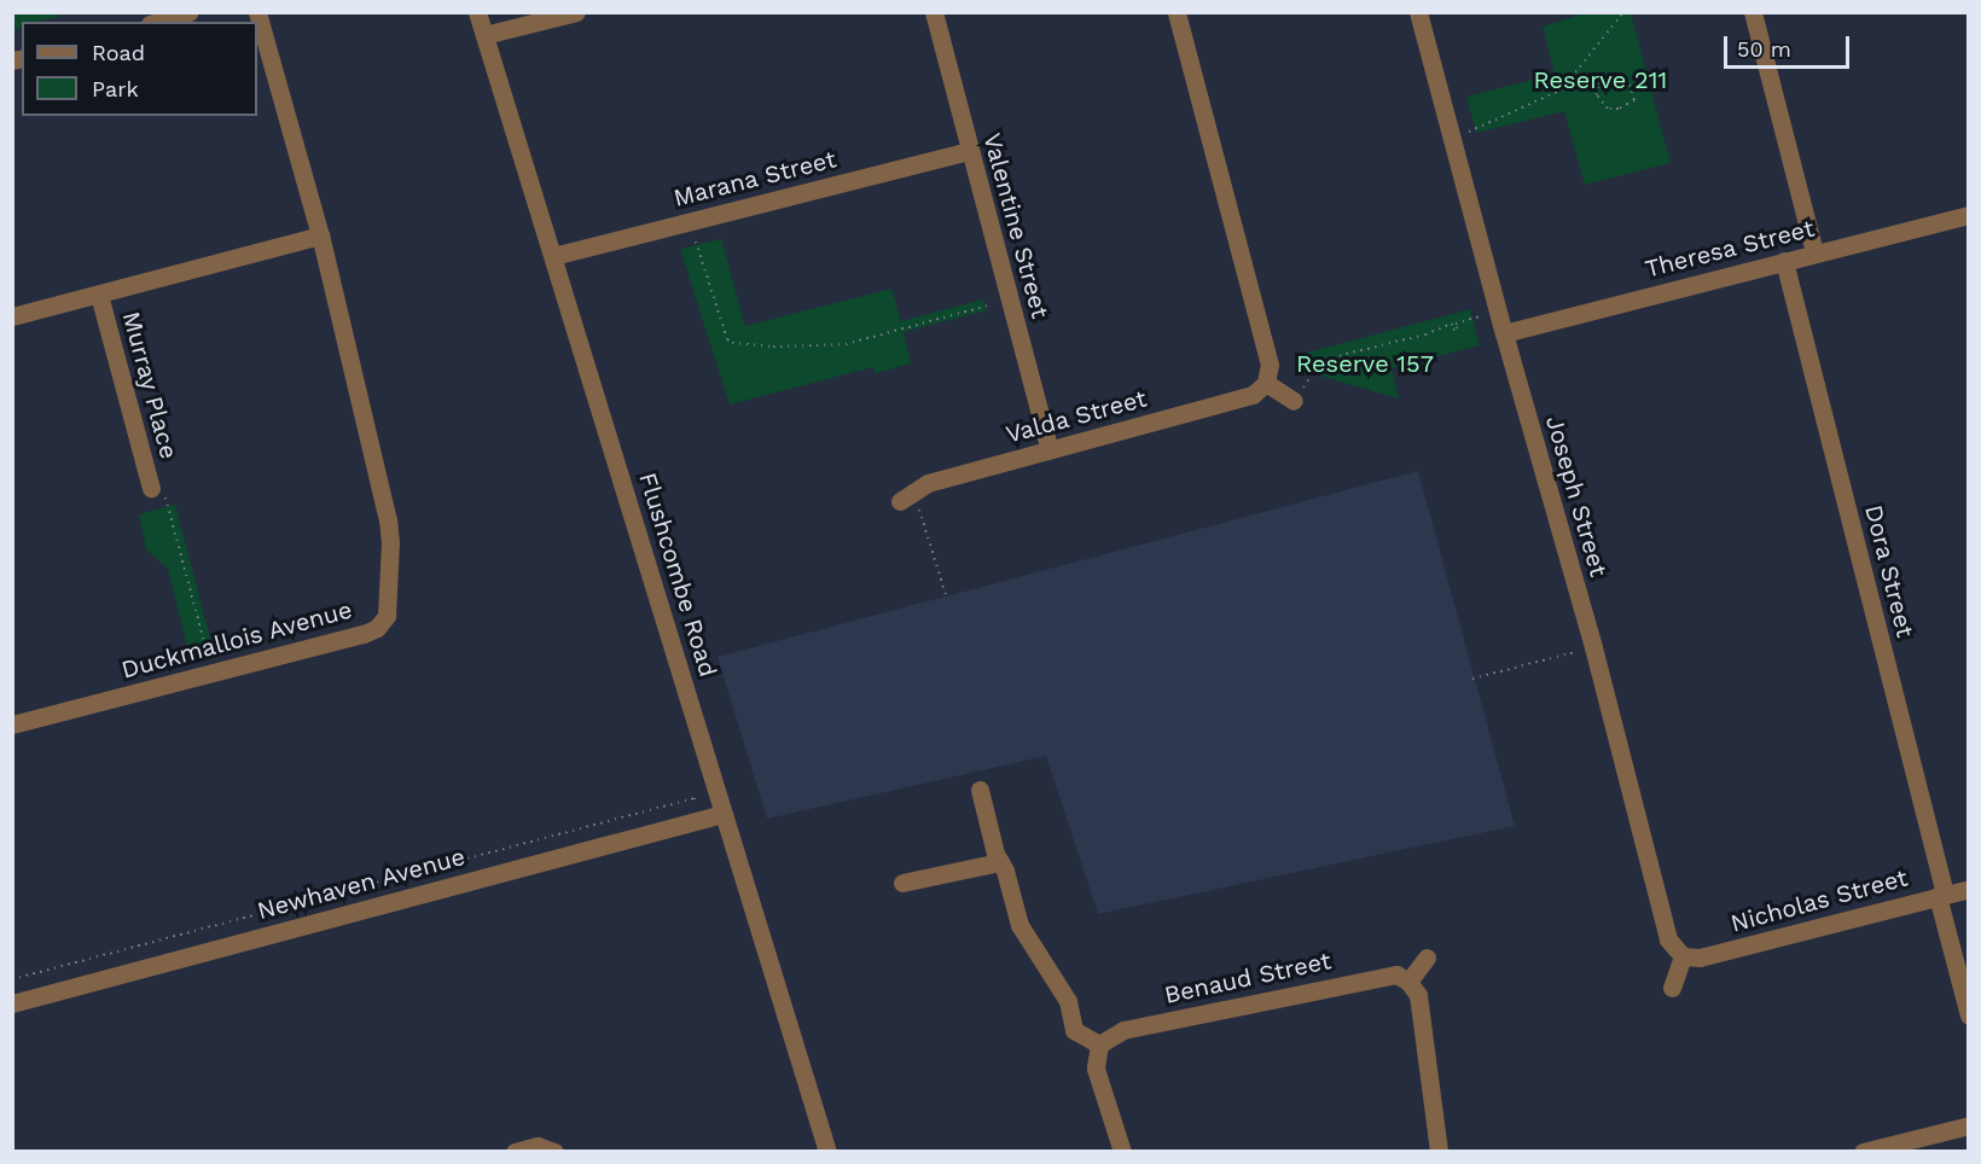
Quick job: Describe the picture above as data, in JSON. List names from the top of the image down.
{
  "streets": {
    "street": [
      "Marana Street",
      "Valentine Street",
      "Theresa Street",
      "Murray Place",
      "Valda Street",
      "Joseph Street",
      "Dora Street",
      "Flushcombe Road",
      "Duckmallois Avenue",
      "Newhaven Avenue",
      "Nicholas Street",
      "Benaud Street"
    ]
  },
  "crossings": [
    ["Marana Street", "Valentine Street"],
    ["Marana Street", "Flushcombe Road"],
    ["Valentine Street", "Valda Street"],
    ["Theresa Street", "Joseph Street"],
    ["Theresa Street", "Dora Street"],
    ["Joseph Street", "Nicholas Street"],
    ["Dora Street", "Nicholas Street"],
    ["Flushcombe Road", "Newhaven Avenue"]
  ],
  "parks": ["Reserve 211", "Reserve 157"],
  "legend": ["Road", "Park"],
  "scale_bar": "50 m"
}
